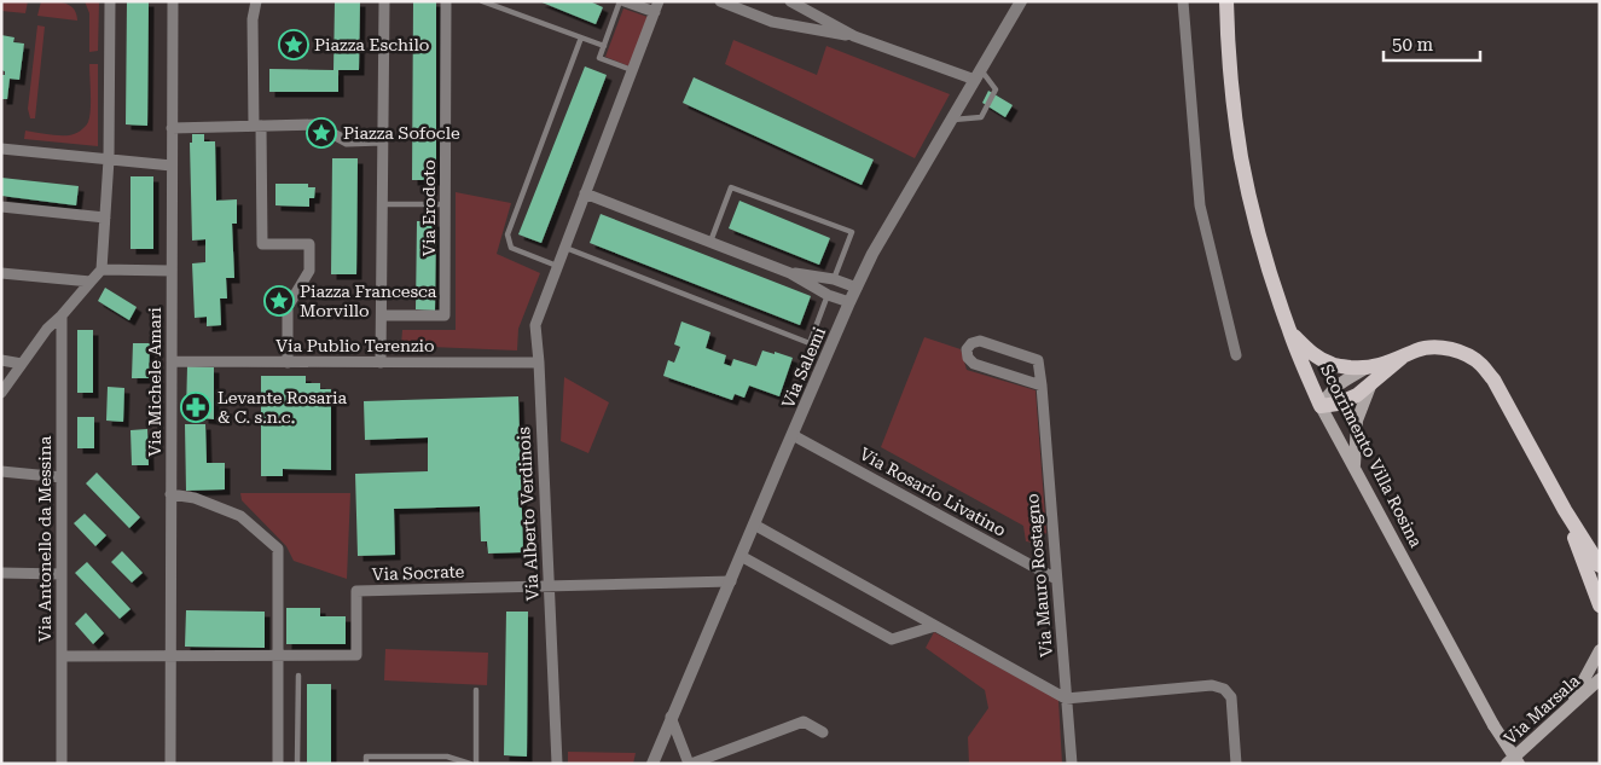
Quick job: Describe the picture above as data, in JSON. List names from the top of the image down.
{
  "streets": {
    "main road": ["Scorrimento Villa Rosina", "Via Marsala"],
    "street": [
      "Via Erodoto",
      "Via Publio Terenzio",
      "Via Salemi",
      "Via Michele Amari",
      "Via Rosario Livatino",
      "Via Alberto Verdinois",
      "Via Antonello da Messina",
      "Via Socrate",
      "Via Mauro Rostagno"
    ]
  },
  "crossings": [
    ["Via Publio Terenzio", "Via Michele Amari"],
    ["Via Publio Terenzio", "Via Alberto Verdinois"],
    ["Via Salemi", "Via Rosario Livatino"],
    ["Via Salemi", "Via Socrate"],
    ["Via Michele Amari", "Via Socrate"],
    ["Via Rosario Livatino", "Via Mauro Rostagno"],
    ["Via Alberto Verdinois", "Via Socrate"],
    ["Via Antonello da Messina", "Via Socrate"]
  ],
  "places": {
    "place": ["Piazza Eschilo", "Piazza Sofocle", "Piazza Francesca Morvillo"],
    "pharmacy": ["Levante Rosaria & C. s.n.c."]
  },
  "scale_bar": "50 m"
}
